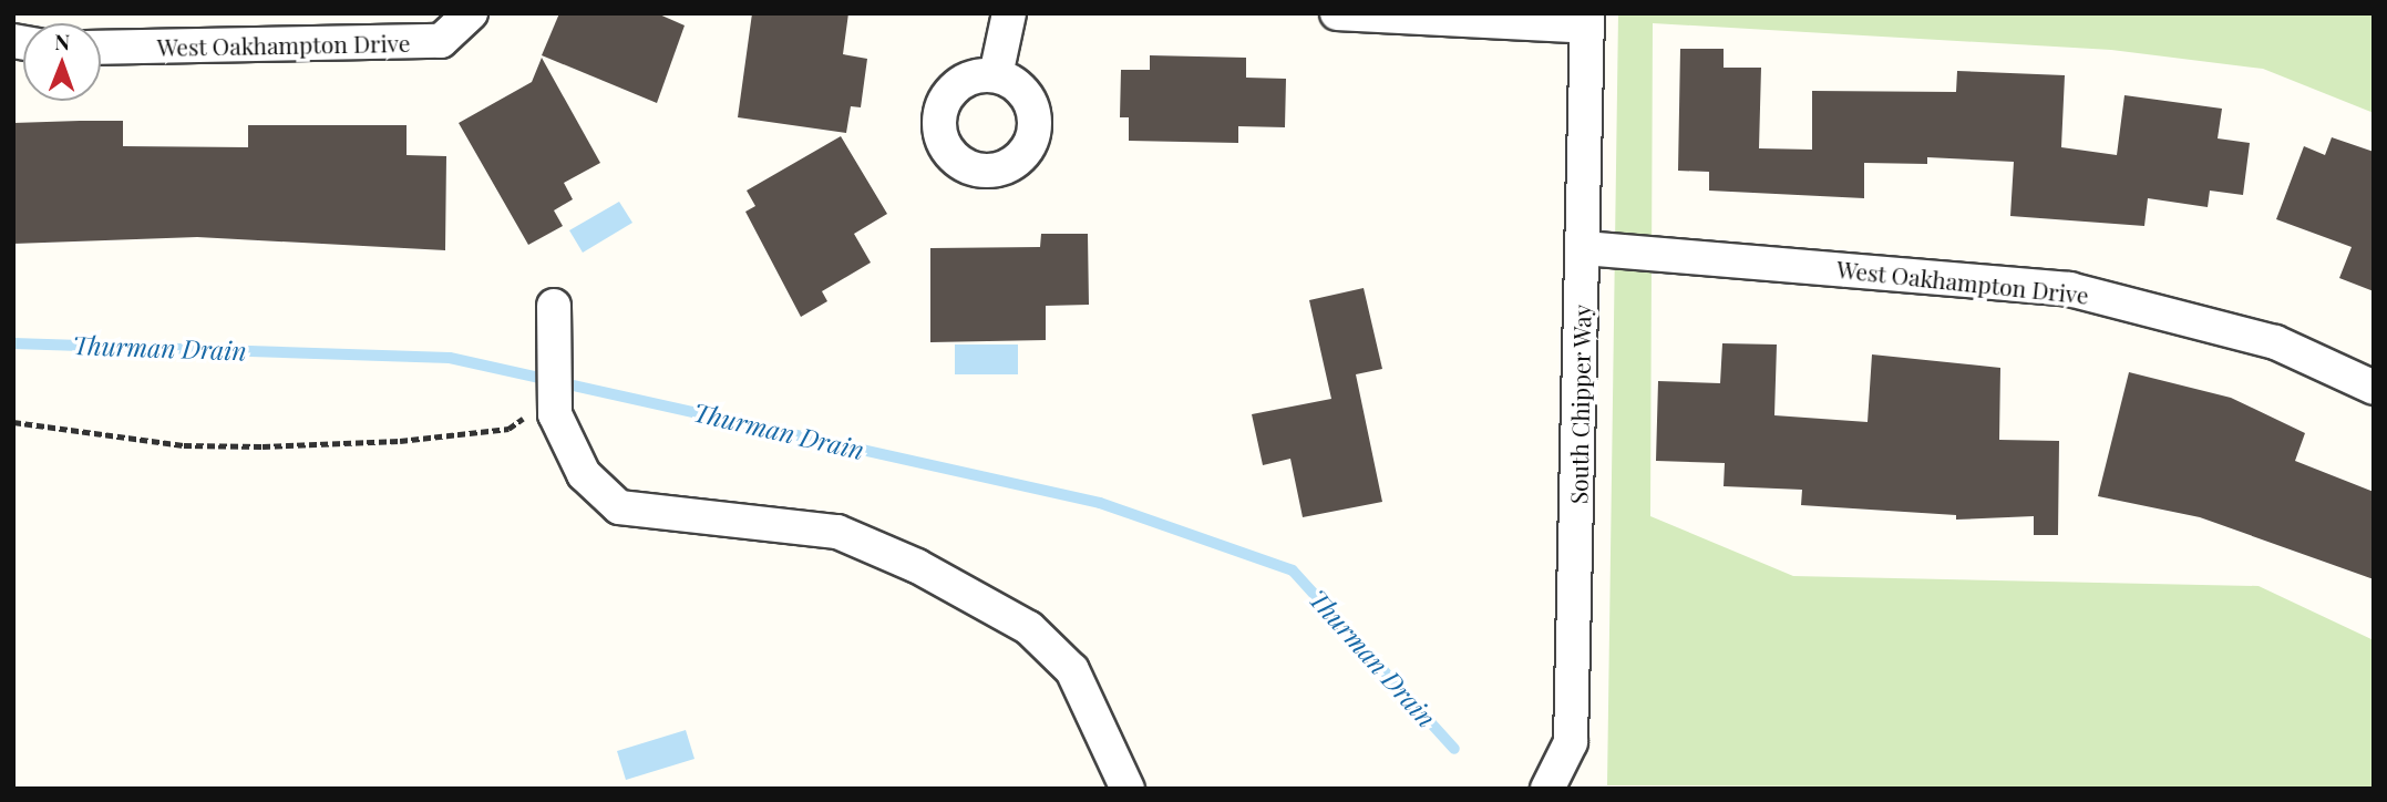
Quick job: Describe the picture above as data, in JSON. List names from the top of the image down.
{
  "streets": {
    "street": ["West Oakhampton Drive", "South Chipper Way"]
  },
  "crossings": [
    ["West Oakhampton Drive", "South Chipper Way"]
  ],
  "water": ["Thurman Drain"],
  "north": "top"
}
